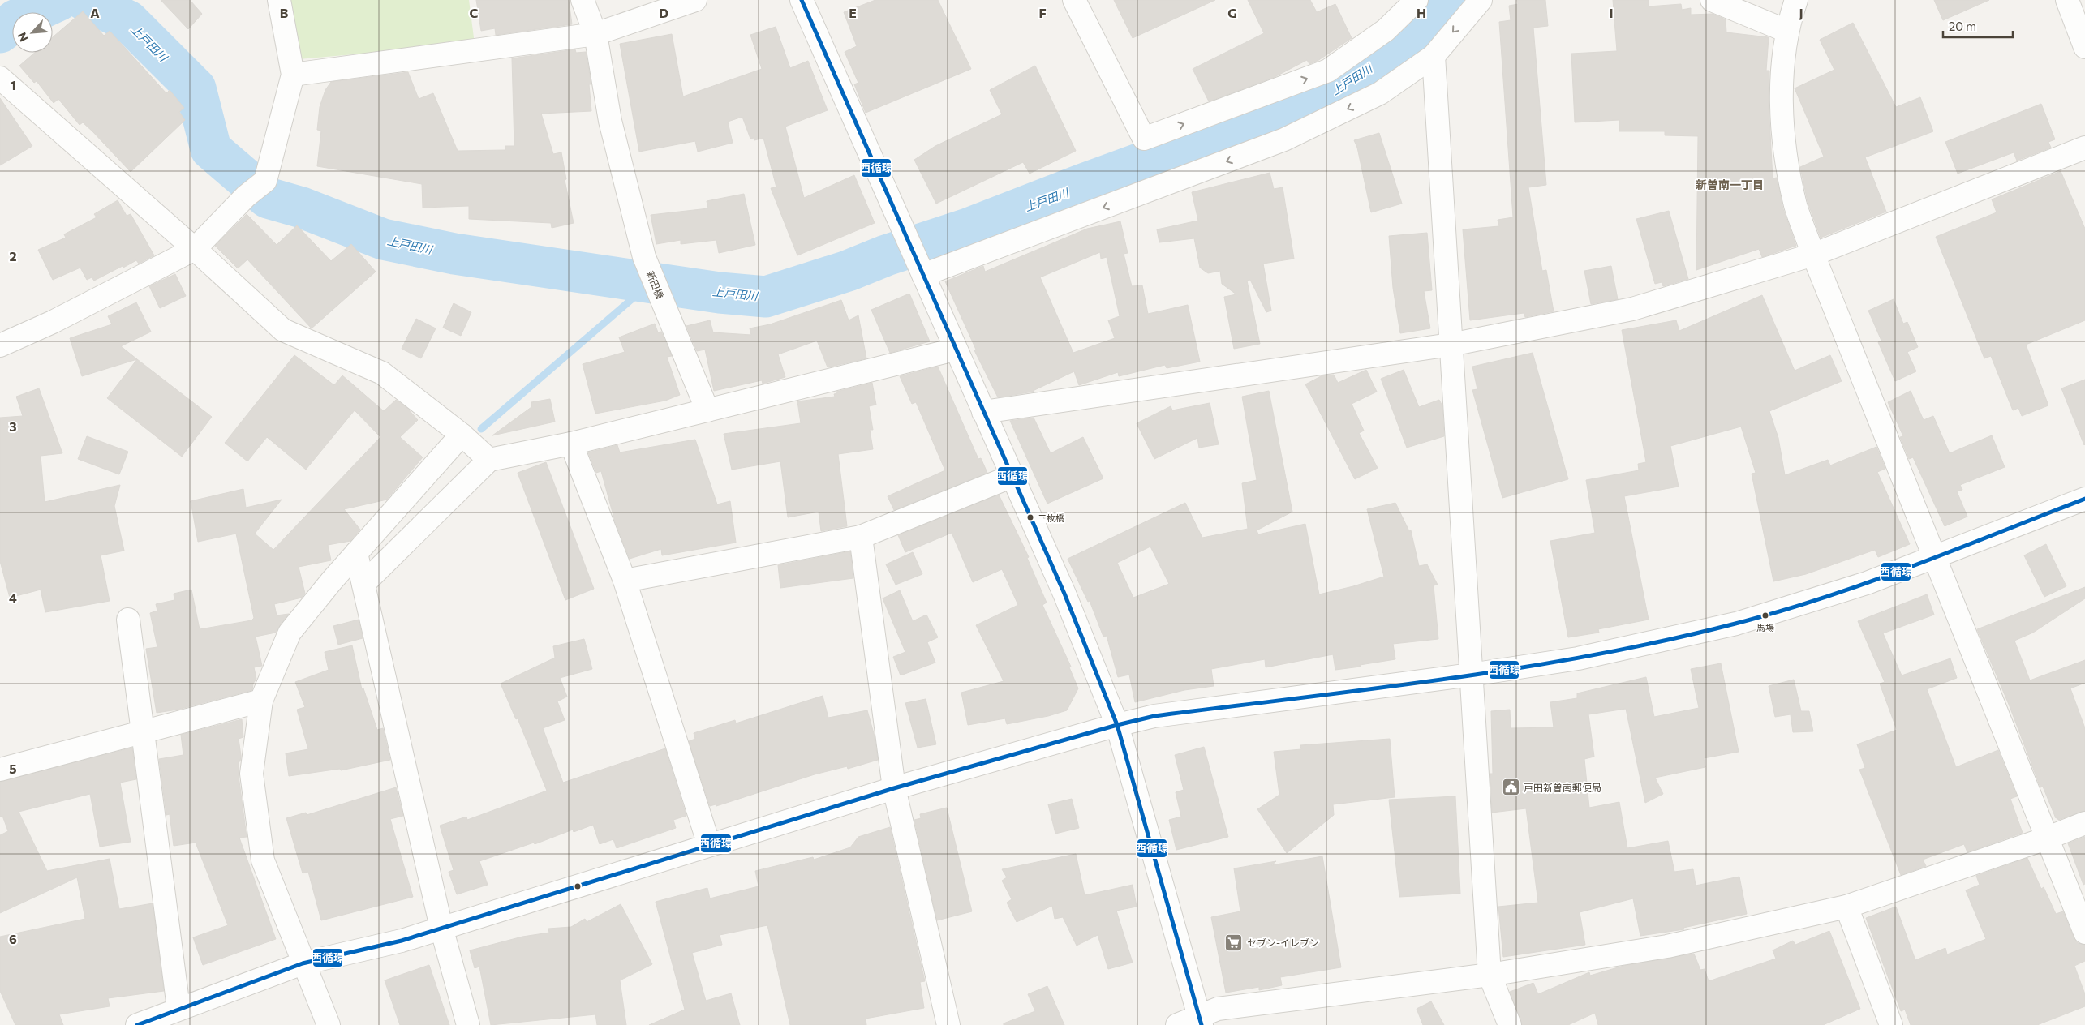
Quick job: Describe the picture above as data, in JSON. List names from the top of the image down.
{
  "streets": {
    "street": ["新田橋"]
  },
  "districts": ["新曽南一丁目"],
  "water": ["上戸田川"],
  "places": {
    "other": ["二枚橋", "馬場"],
    "public building": ["戸田新曽南郵便局"],
    "supermarket": ["セブン-イレブン"]
  },
  "lines": ["transit line 西循環"],
  "scale_bar": "20 m",
  "north": "bottom left",
  "grid": {
    "columns": [
      "A",
      "B",
      "C",
      "D",
      "E",
      "F",
      "G",
      "H",
      "I",
      "J"
    ],
    "rows": [
      "1",
      "2",
      "3",
      "4",
      "5",
      "6"
    ]
  }
}
